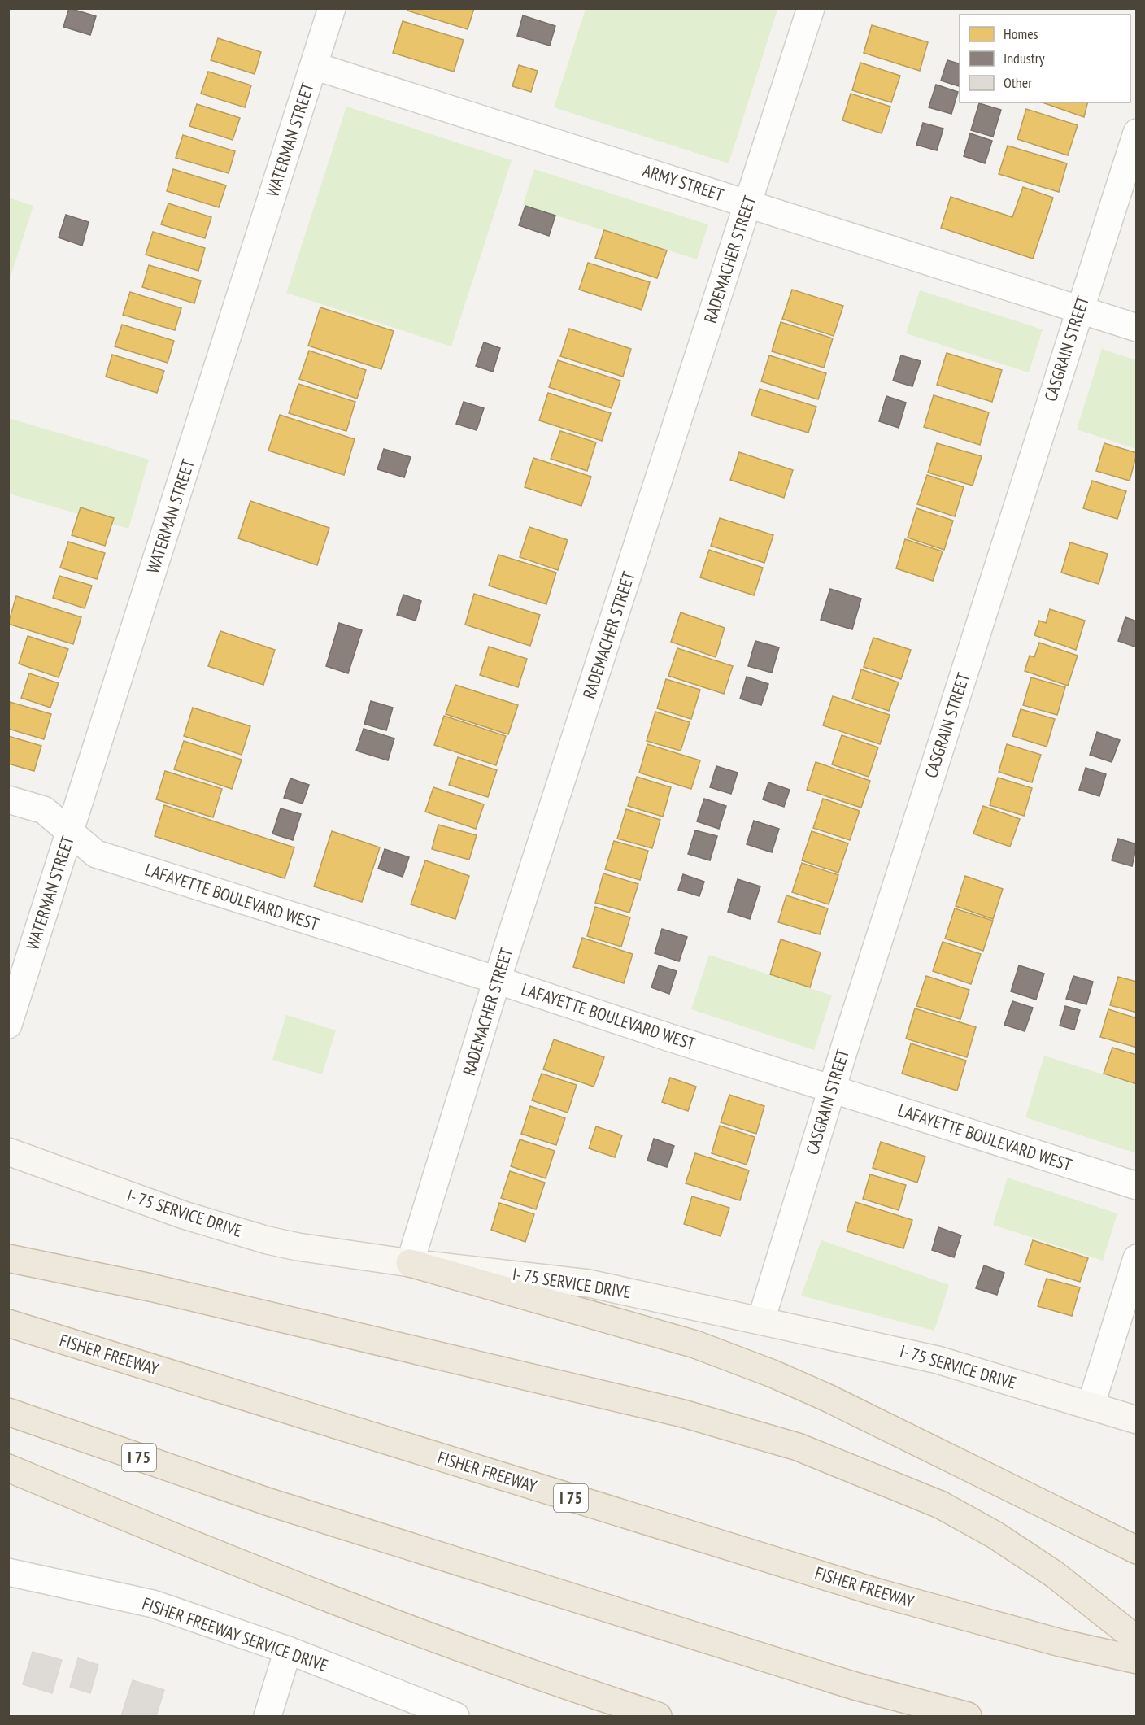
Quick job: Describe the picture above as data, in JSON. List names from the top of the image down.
{
  "streets": {
    "highway": ["FISHER FREEWAY", "I 75"],
    "main road": ["I- 75 SERVICE DRIVE"],
    "street": [
      "WATERMAN STREET",
      "ARMY STREET",
      "RADEMACHER STREET",
      "CASGRAIN STREET",
      "LAFAYETTE BOULEVARD WEST",
      "FISHER FREEWAY SERVICE DRIVE"
    ]
  },
  "crossings": [
    ["WATERMAN STREET", "ARMY STREET"],
    ["WATERMAN STREET", "LAFAYETTE BOULEVARD WEST"],
    ["ARMY STREET", "RADEMACHER STREET"],
    ["ARMY STREET", "CASGRAIN STREET"],
    ["RADEMACHER STREET", "LAFAYETTE BOULEVARD WEST"],
    ["RADEMACHER STREET", "I- 75 SERVICE DRIVE"],
    ["CASGRAIN STREET", "LAFAYETTE BOULEVARD WEST"],
    ["CASGRAIN STREET", "I- 75 SERVICE DRIVE"]
  ],
  "legend": ["Homes", "Industry", "Other"]
}
